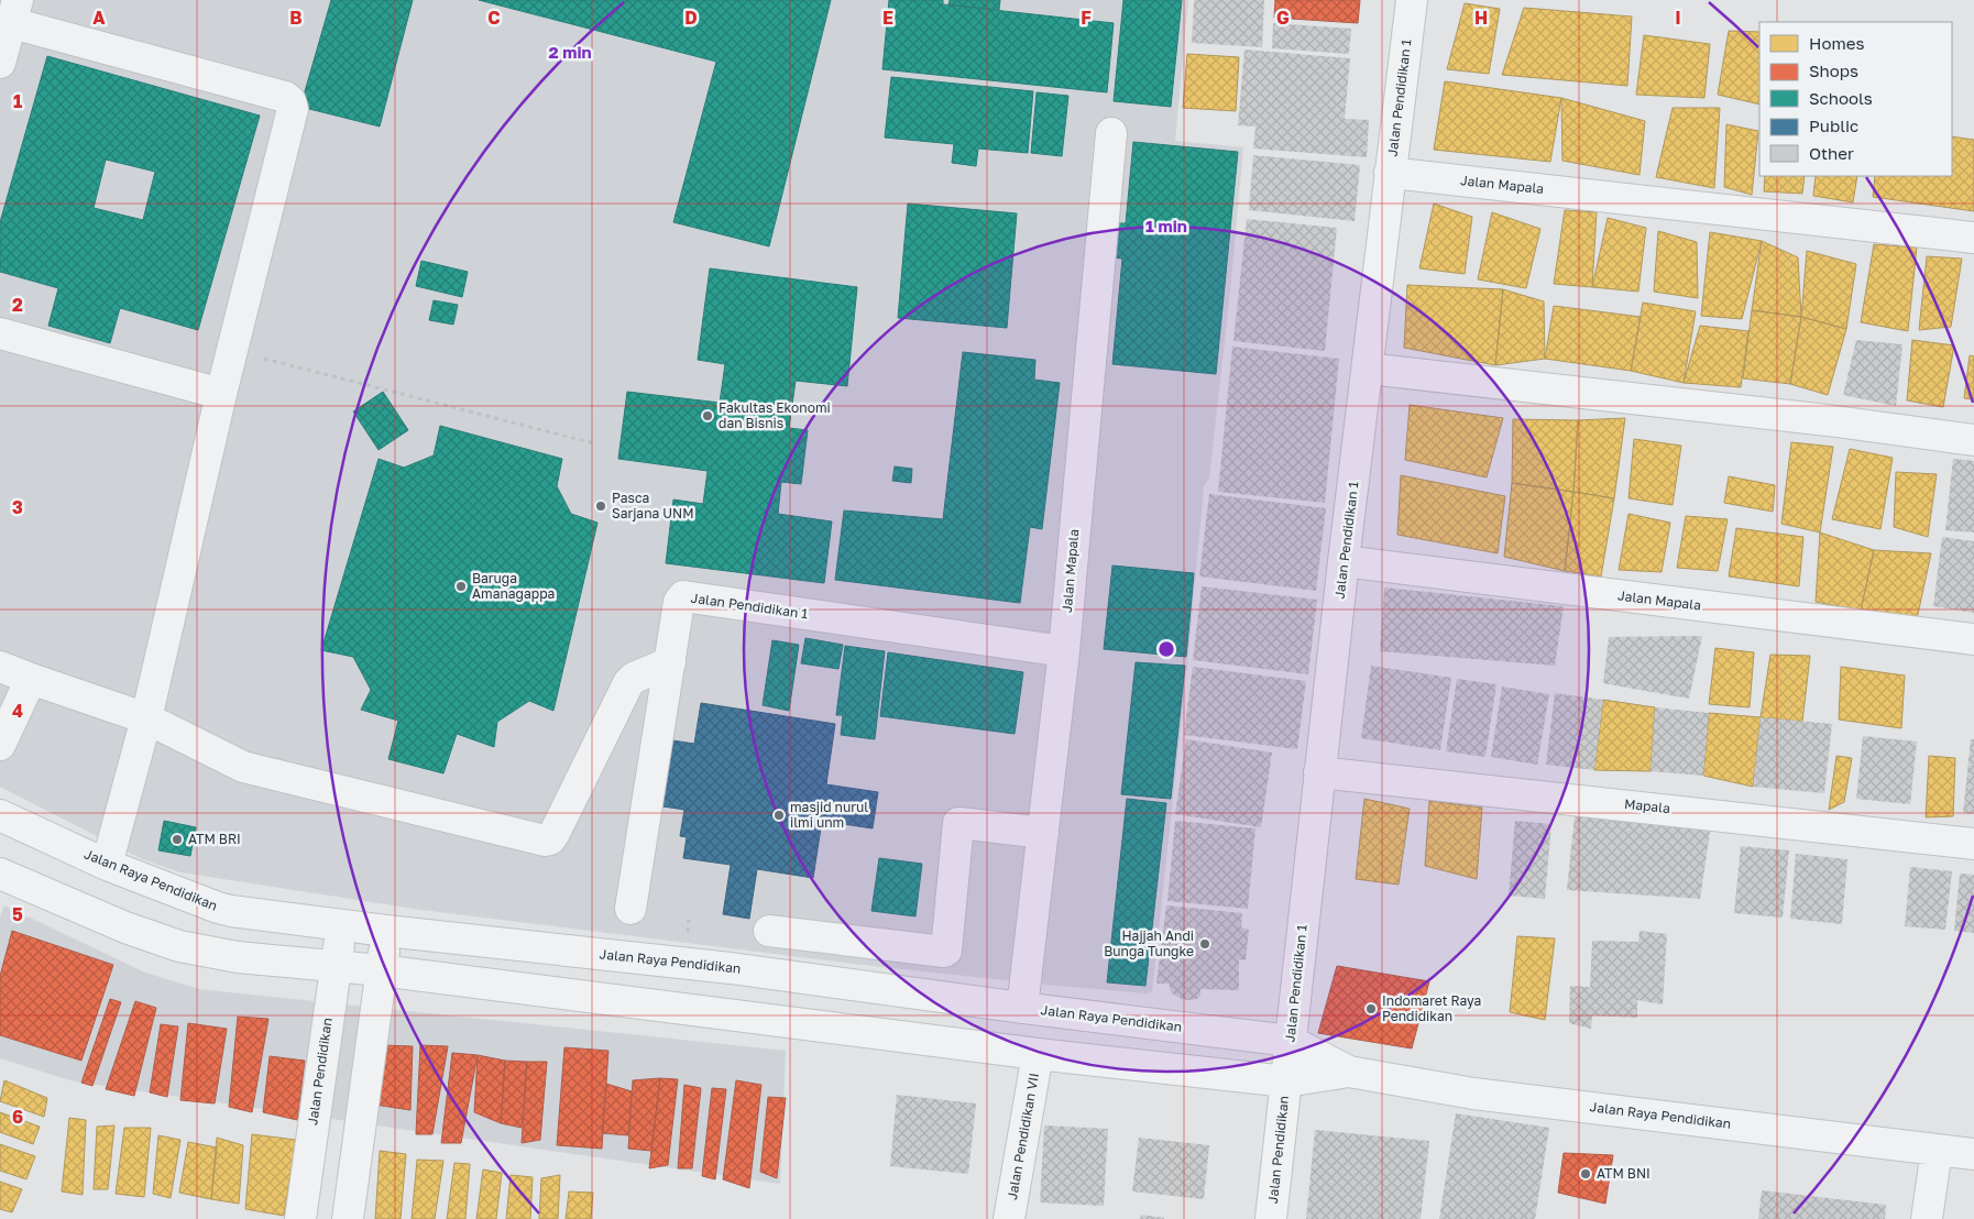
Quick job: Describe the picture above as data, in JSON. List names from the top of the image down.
{
  "streets": {
    "street": [
      "Jalan Pendidikan 1",
      "Jalan Mapala",
      "Mapala",
      "Jalan Raya Pendidikan",
      "Jalan Pendidikan",
      "Jalan Pendidikan VII"
    ]
  },
  "crossings": [
    ["Jalan Pendidikan 1", "Jalan Mapala"],
    ["Jalan Pendidikan 1", "Mapala"],
    ["Jalan Pendidikan 1", "Jalan Raya Pendidikan"],
    ["Jalan Pendidikan 1", "Jalan Pendidikan"],
    ["Jalan Mapala", "Jalan Raya Pendidikan"],
    ["Jalan Raya Pendidikan", "Jalan Pendidikan"],
    ["Jalan Raya Pendidikan", "Jalan Pendidikan VII"]
  ],
  "places": [
    "Fakultas Ekonomi dan Bisnis",
    "Pasca Sarjana UNM",
    "Baruga Amanagappa",
    "masjid nurul ilmi unm",
    "ATM BRI",
    "Hajjah Andi Bunga Tungke",
    "Indomaret Raya Pendidikan",
    "ATM BNI"
  ],
  "legend": [
    "Homes",
    "Shops",
    "Schools",
    "Public",
    "Other"
  ],
  "grid": {
    "columns": [
      "A",
      "B",
      "C",
      "D",
      "E",
      "F",
      "G",
      "H",
      "I"
    ],
    "rows": [
      "1",
      "2",
      "3",
      "4",
      "5",
      "6"
    ]
  },
  "rings": ["2 min", "1 min"]
}
